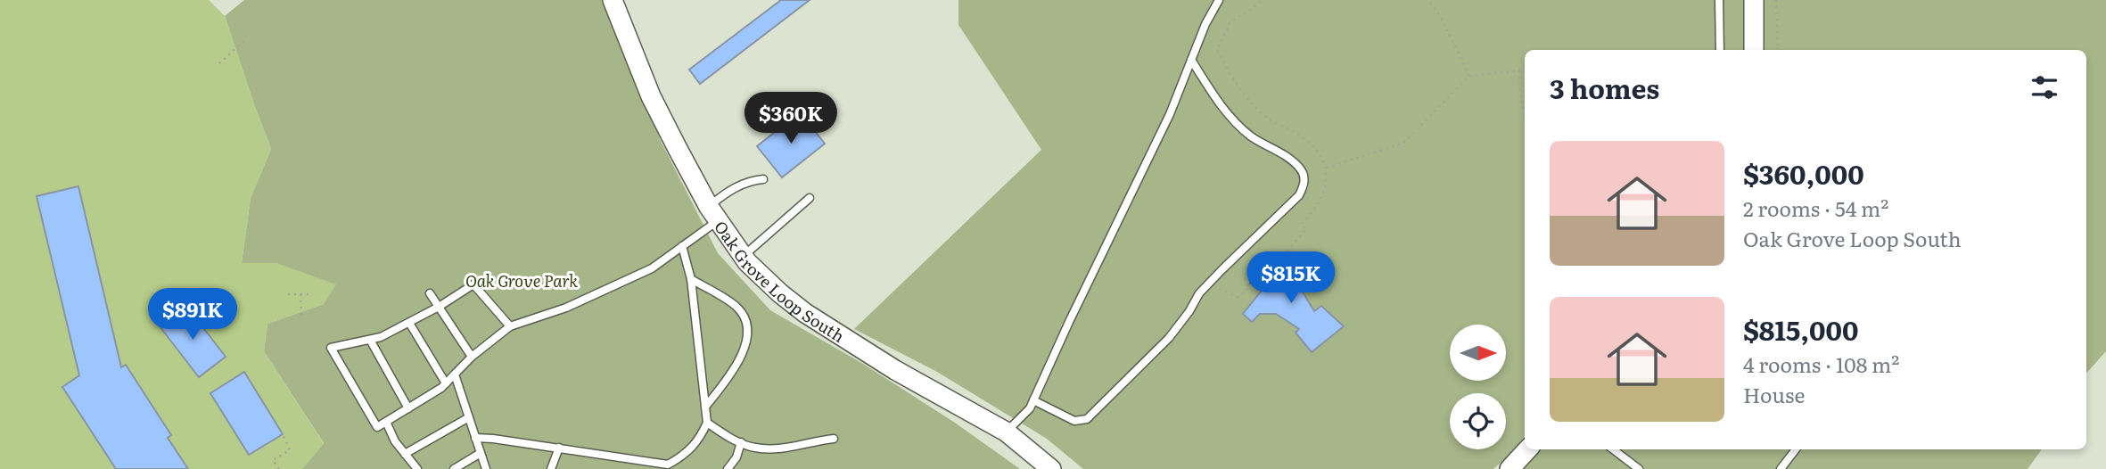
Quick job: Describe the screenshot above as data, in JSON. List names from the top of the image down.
{
  "streets": {
    "street": ["Oak Grove Loop South"]
  },
  "parks": ["Oak Grove Park"],
  "north": "right",
  "page": {
    "heading": "3 homes",
    "price": ["$360K", "$815K", "$891K"],
    "list": [
      {
        "name": "$360,000",
        "note": "2 rooms · 54 m² · Oak Grove Loop South"
      },
      {
        "name": "$815,000",
        "note": "4 rooms · 108 m² · House"
      }
    ]
  }
}
